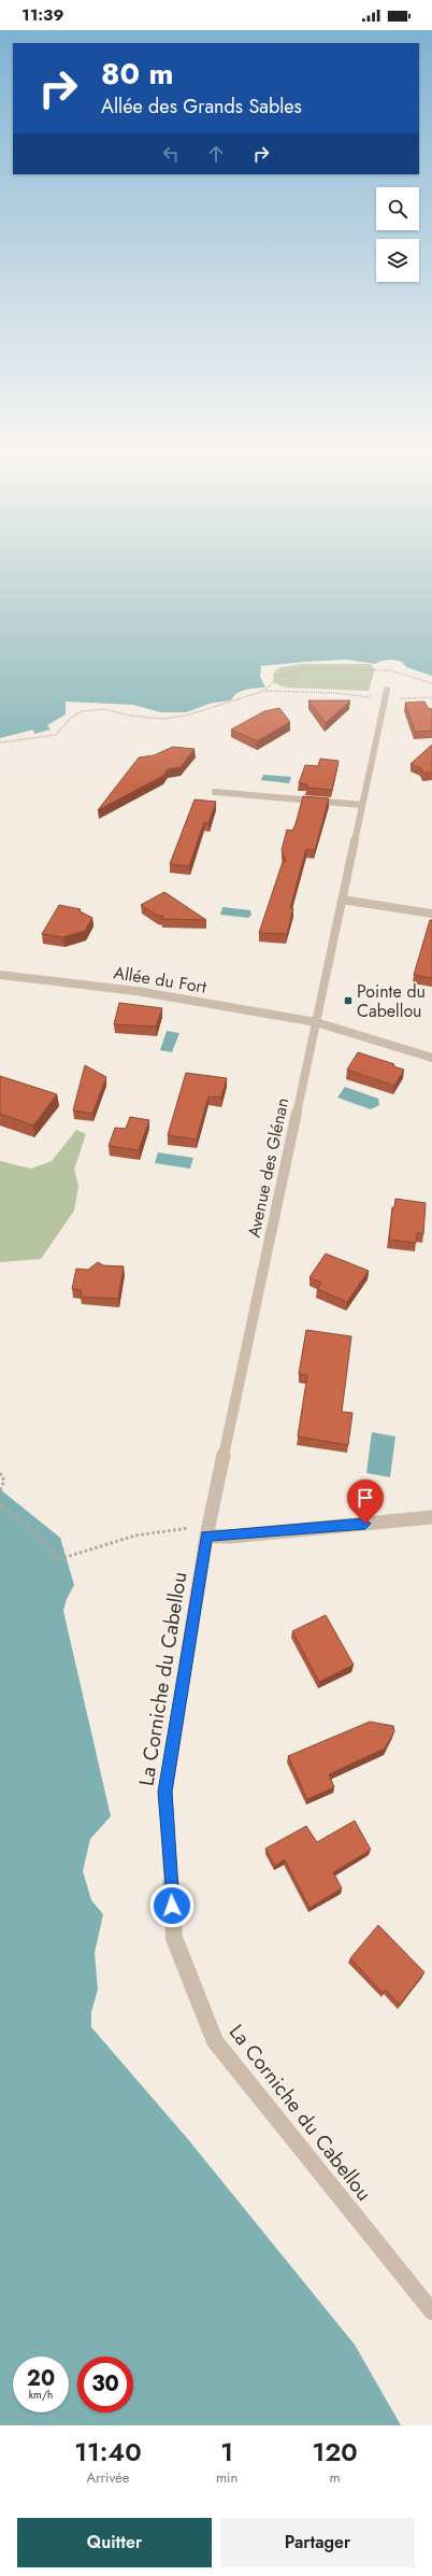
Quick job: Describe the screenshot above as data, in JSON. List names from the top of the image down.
{
  "streets": {
    "street": ["Allée du Fort", "Avenue des Glénan", "La Corniche du Cabellou"]
  },
  "crossings": [
    ["Allée du Fort", "Avenue des Glénan"],
    ["Avenue des Glénan", "La Corniche du Cabellou"]
  ],
  "places": {
    "transit": ["Pointe du Cabellou"]
  },
  "page": {
    "status": "11:39",
    "turn": ["80 m", "Allée des Grands Sables"],
    "speed": "20 km/h",
    "limit": "30",
    "eta": [
      "11:40",
      "Arrivée",
      "1",
      "min",
      "120",
      "m"
    ],
    "buttons": ["Quitter", "Partager"]
  }
}
